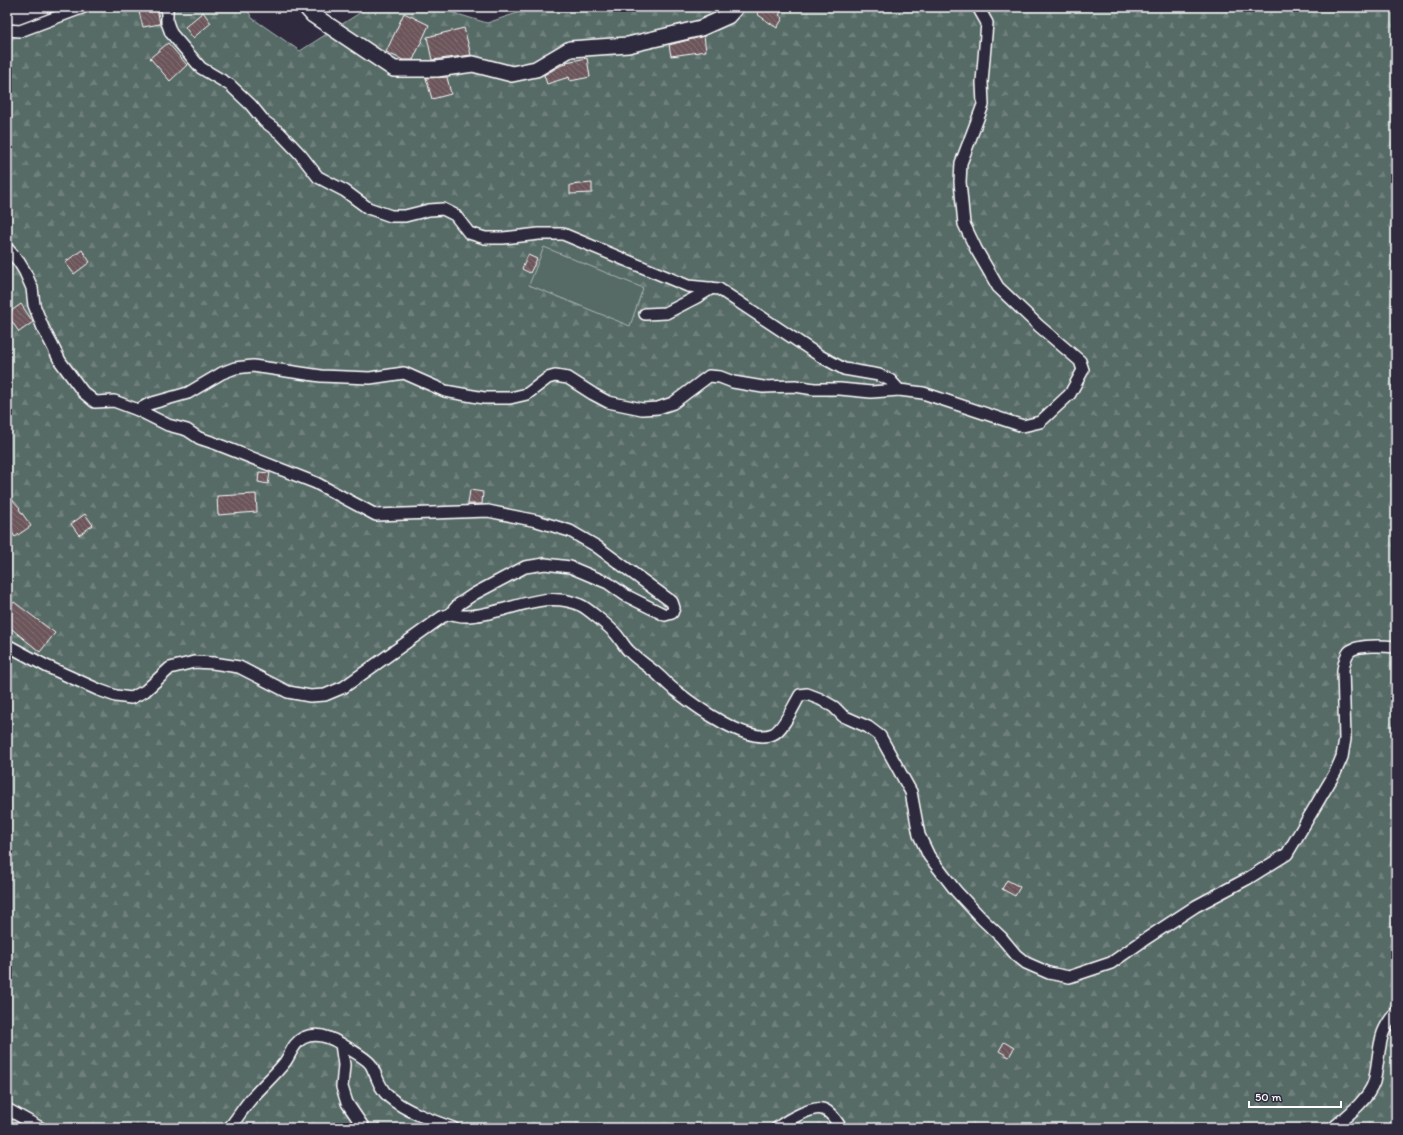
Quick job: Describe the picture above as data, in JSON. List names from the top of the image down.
{
  "scale_bar": "50 m"
}
